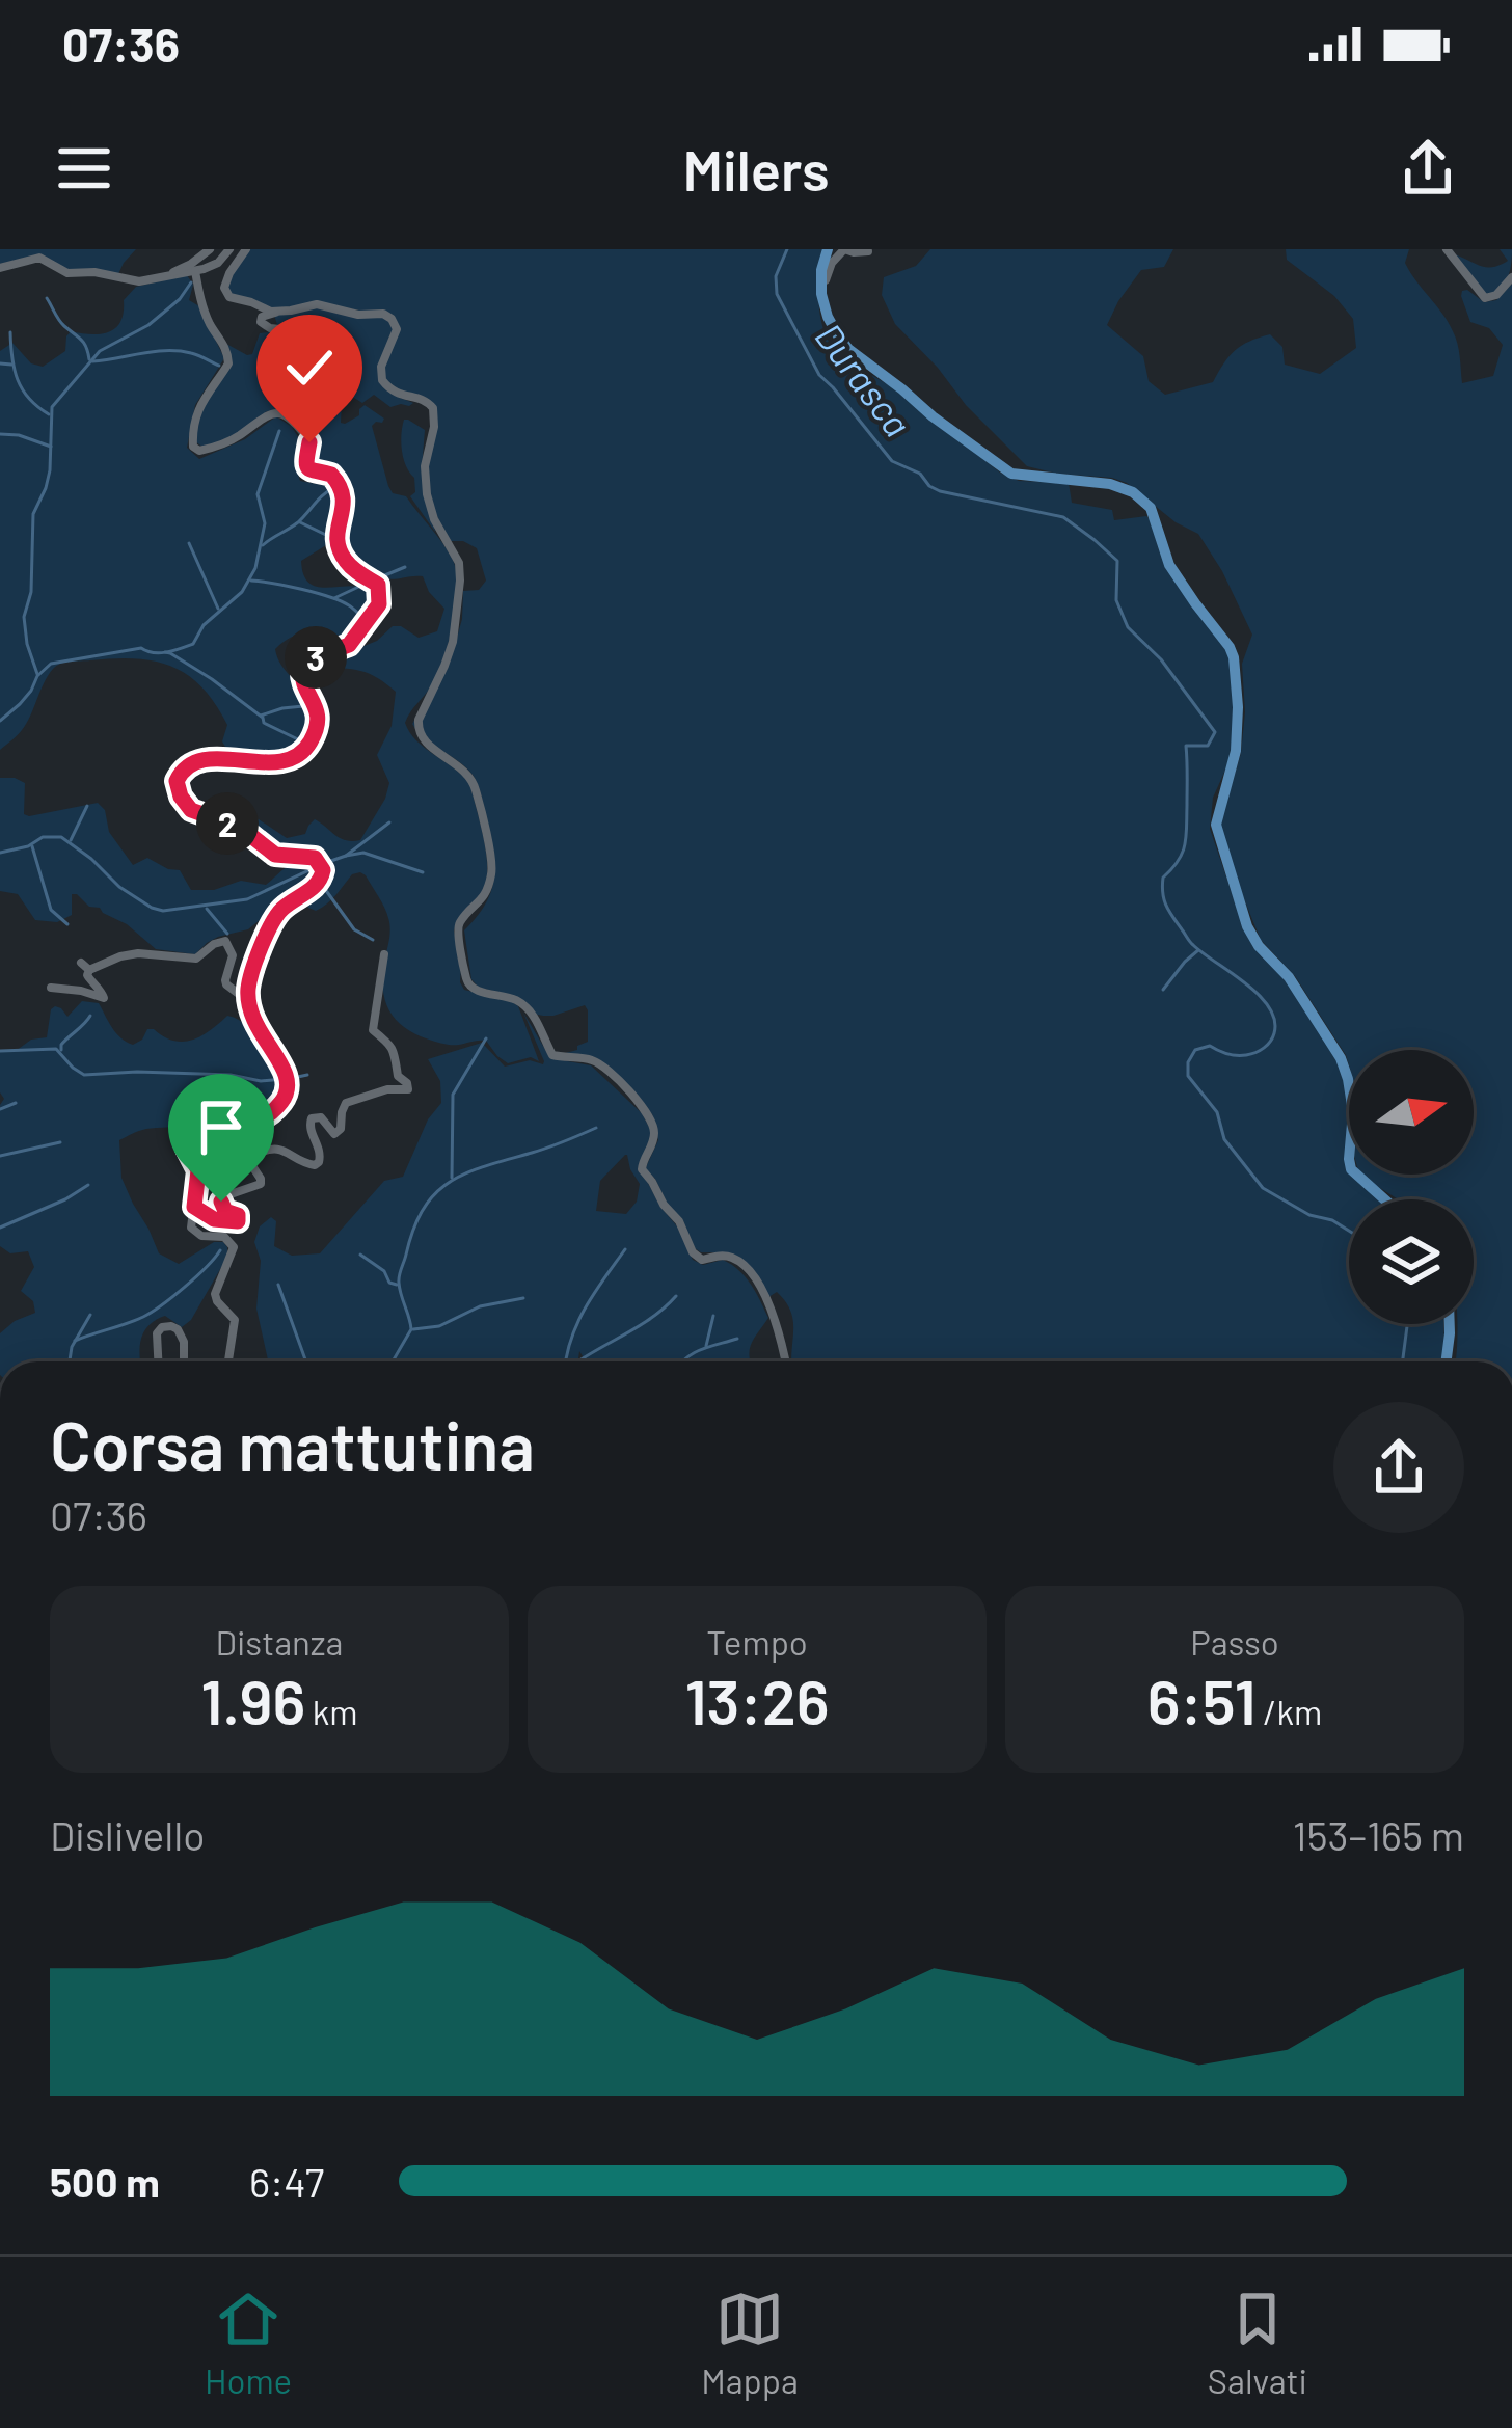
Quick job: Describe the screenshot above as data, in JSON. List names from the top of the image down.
{
  "water": ["Durasca"],
  "north": "right",
  "page": {
    "status": "07:36",
    "header": "Milers",
    "pins": ["3", "2"],
    "heading": ["Corsa mattutina", "07:36"],
    "stats": [
      ["Distanza", "1.96 km"],
      ["Tempo", "13:26"],
      ["Passo", "6:51 /km"]
    ],
    "chart": ["Dislivello", "153–165 m"],
    "list": [
      {
        "name": "500 m",
        "note": "6:47"
      }
    ],
    "tabs": ["Home", "Mappa", "Salvati"]
  }
}
